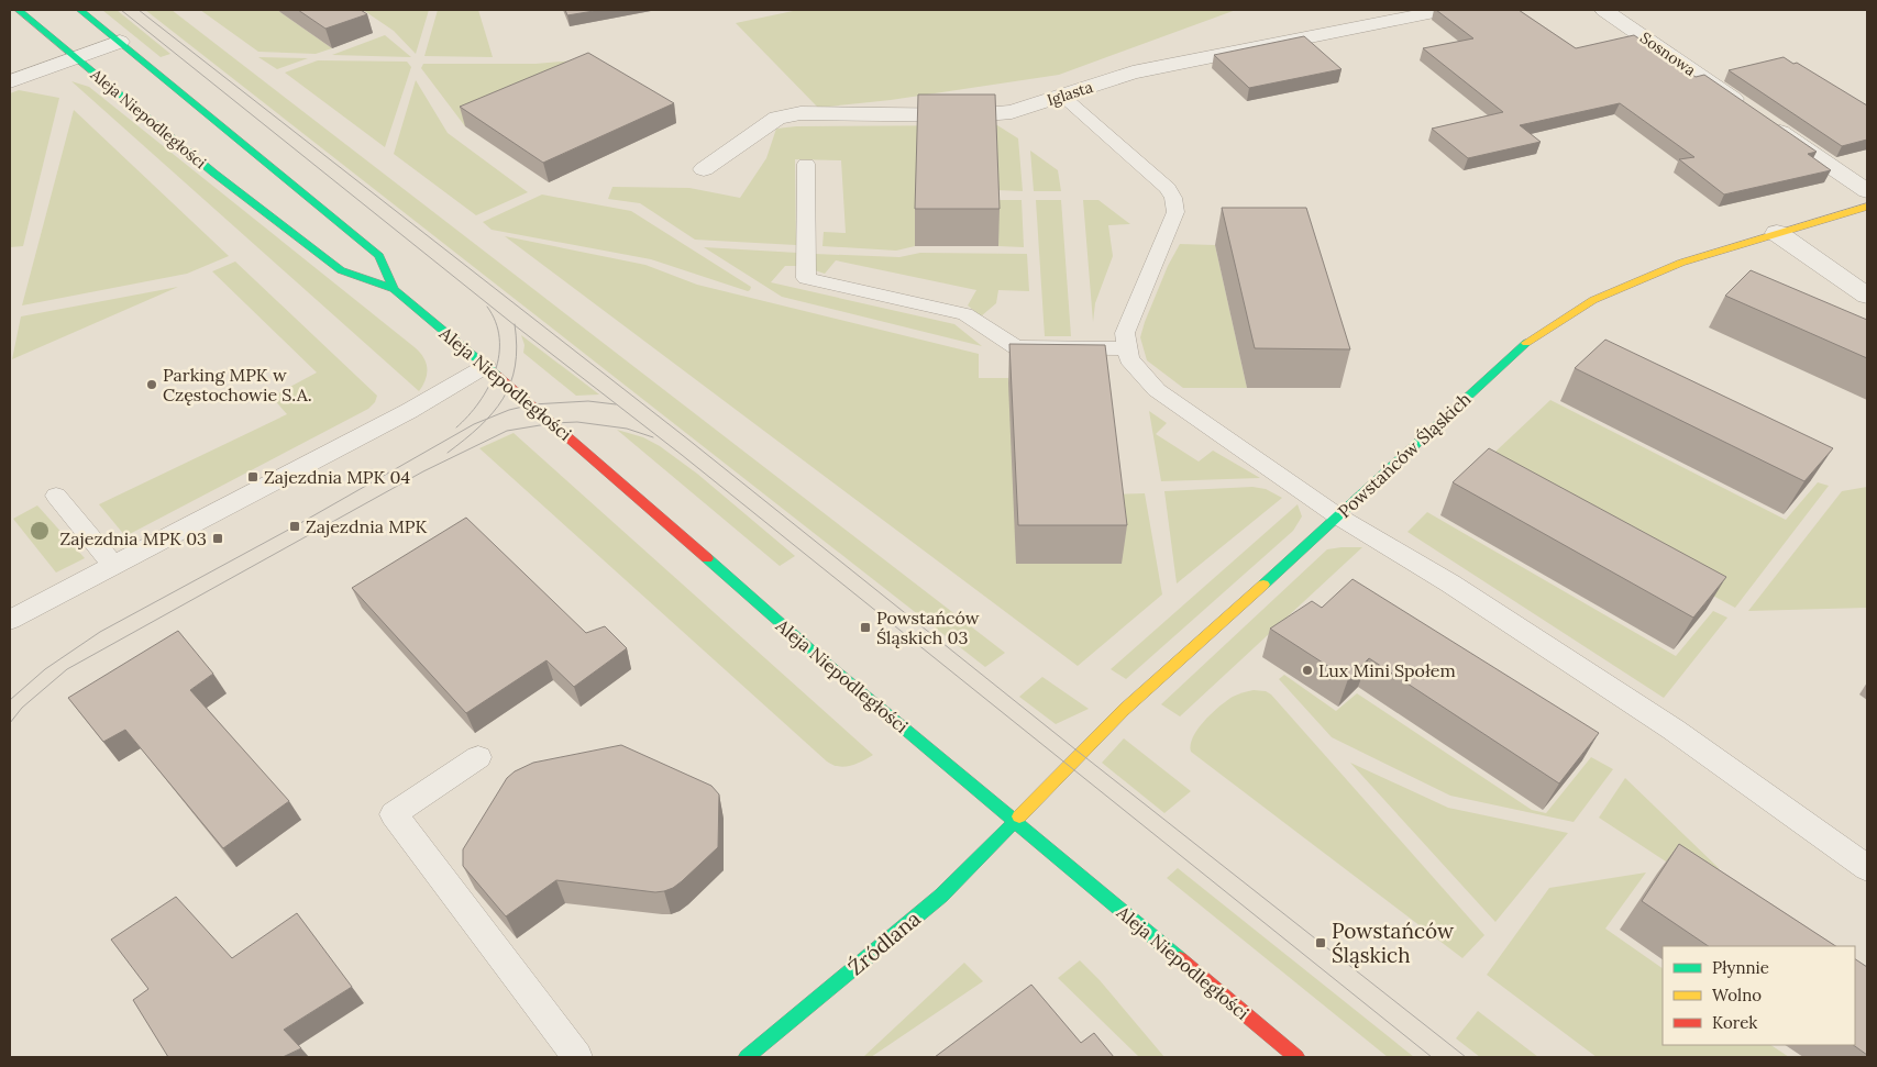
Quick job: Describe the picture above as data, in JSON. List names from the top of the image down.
{
  "streets": {
    "street": [
      "Sosnowa",
      "Iglasta",
      "Aleja Niepodległości",
      "Powstańców Śląskich",
      "Źródlana"
    ]
  },
  "crossings": [
    ["Aleja Niepodległości", "Powstańców Śląskich"],
    ["Aleja Niepodległości", "Źródlana"],
    ["Powstańców Śląskich", "Źródlana"]
  ],
  "places": {
    "other": ["Parking MPK w Częstochowie S.A.", "Lux Mini Społem"],
    "transit": [
      "Zajezdnia MPK 04",
      "Zajezdnia MPK",
      "Zajezdnia MPK 03",
      "Powstańców Śląskich 03",
      "Powstańców Śląskich"
    ]
  },
  "legend": ["Płynnie", "Wolno", "Korek"]
}
